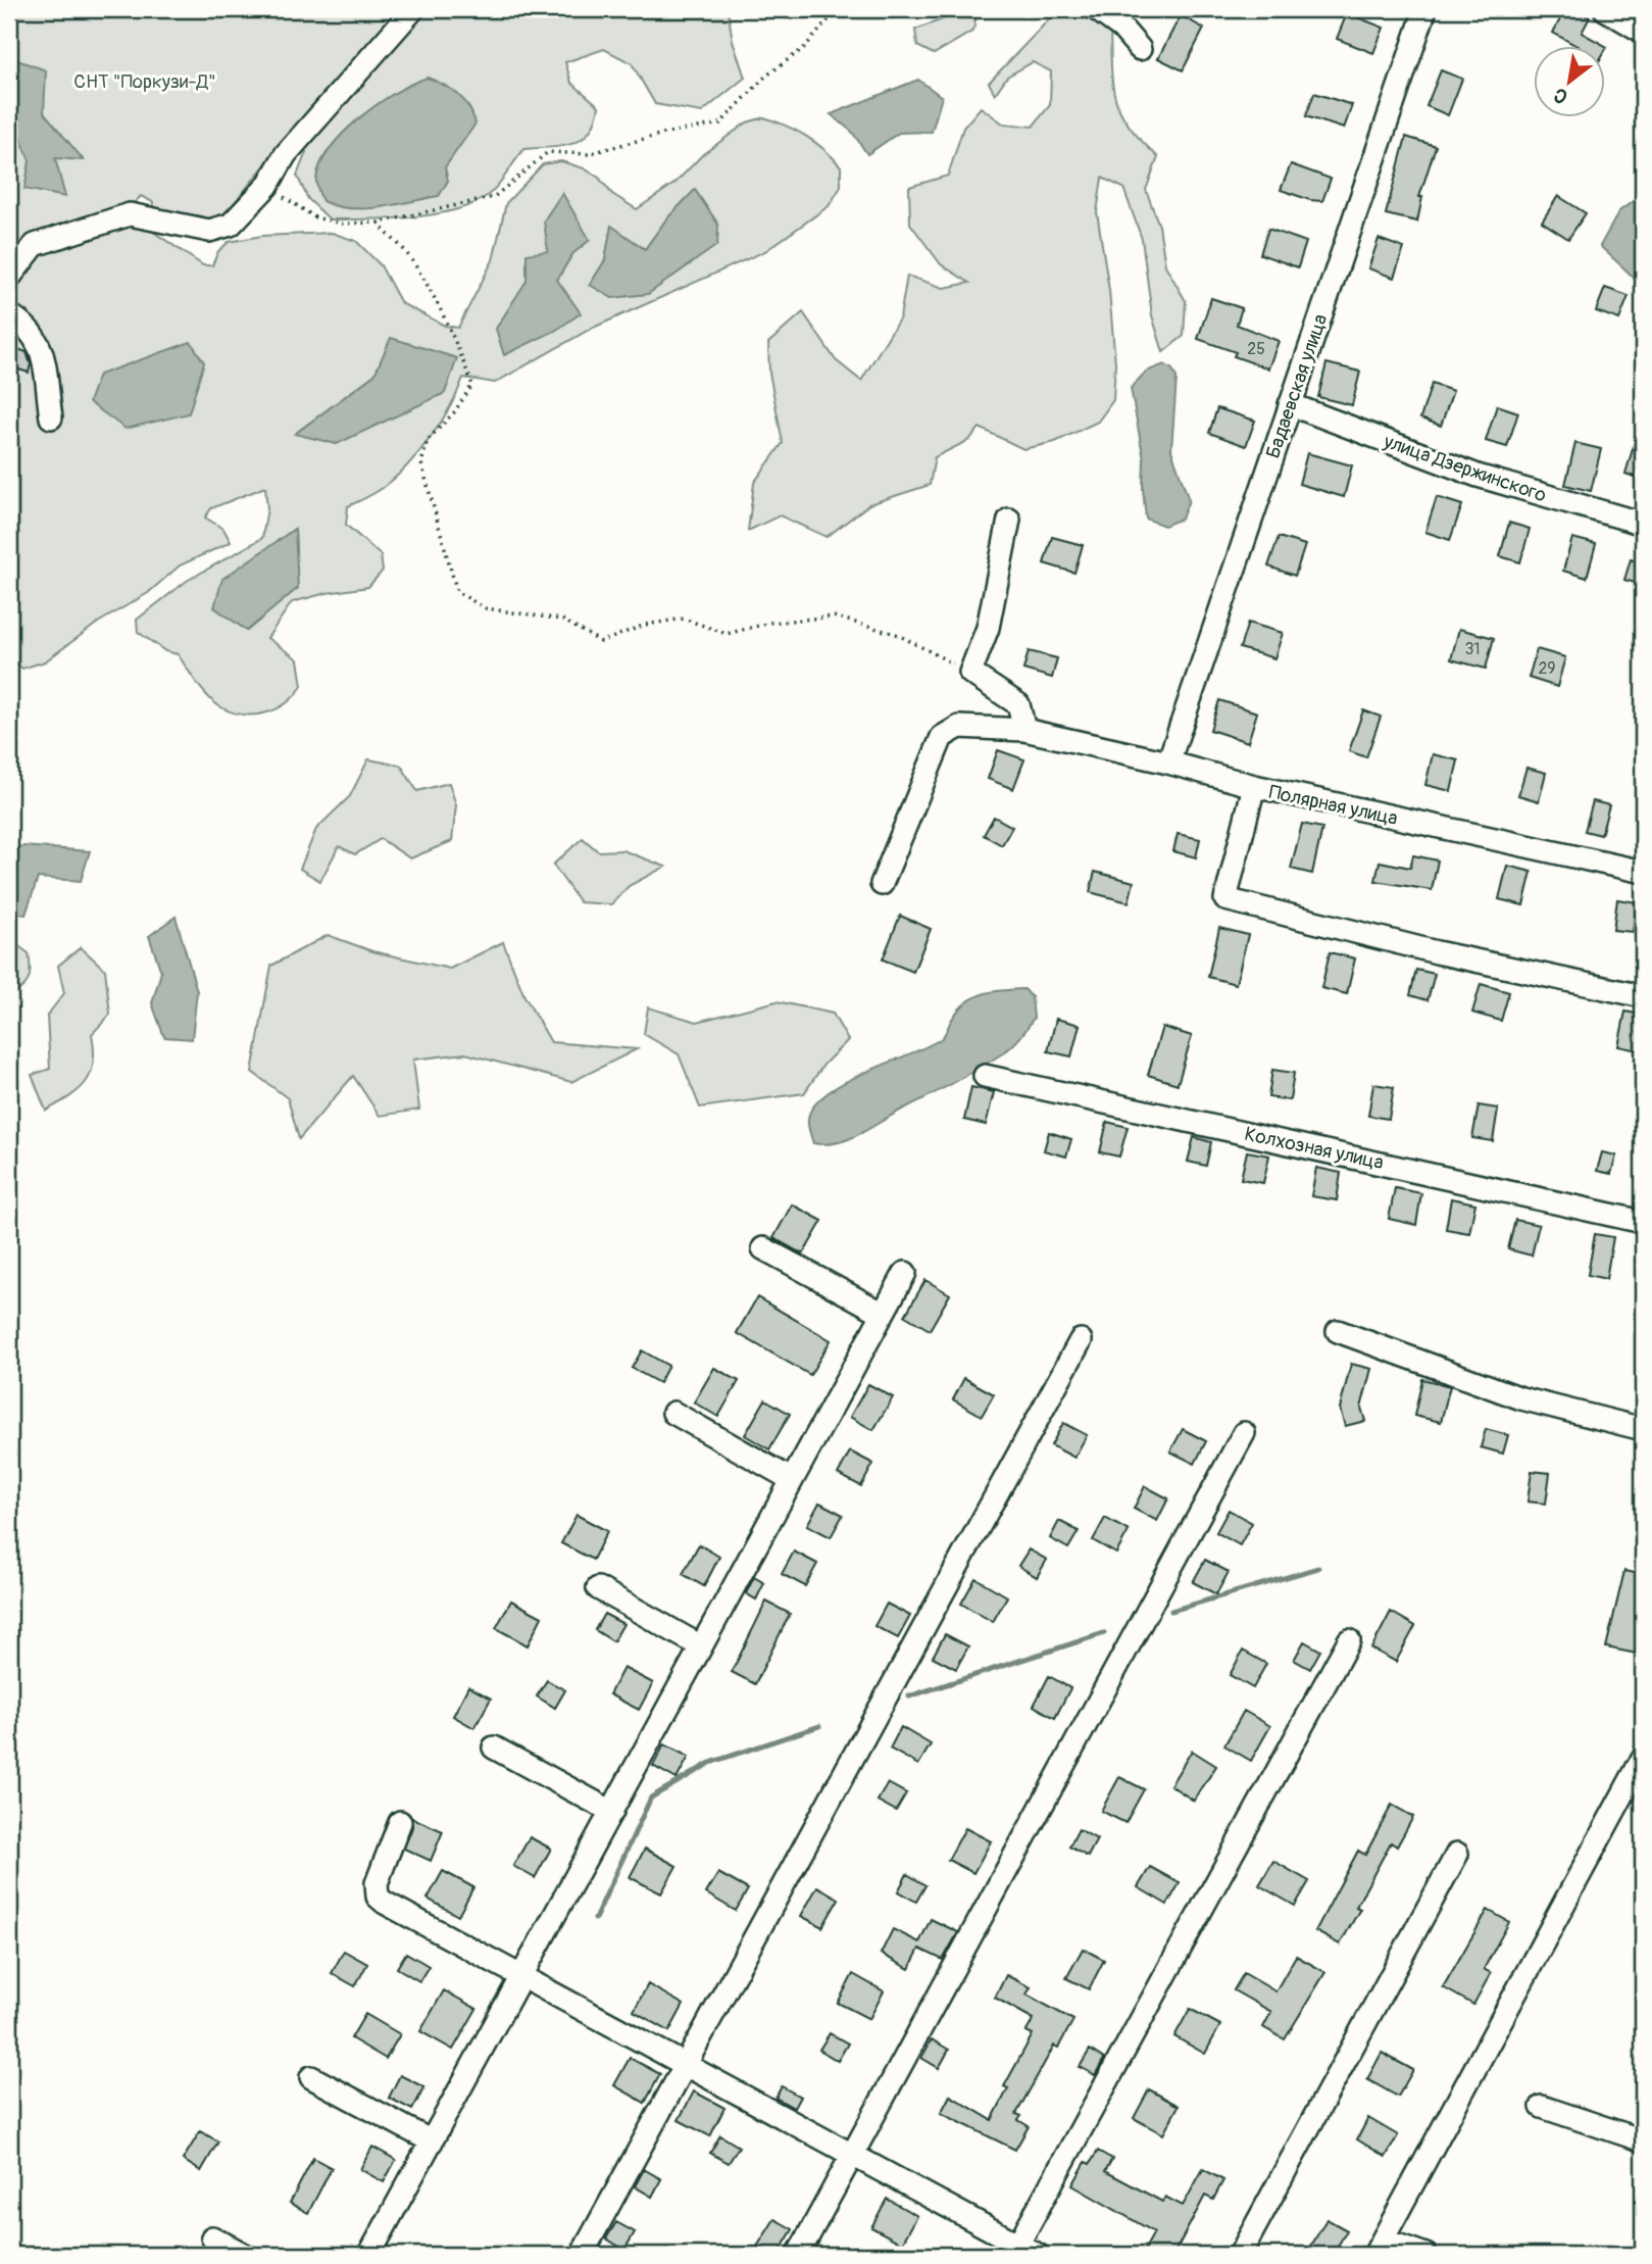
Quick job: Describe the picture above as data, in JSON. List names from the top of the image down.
{
  "streets": {
    "street": [
      "Бадаевская улица",
      "улица Дзержинского",
      "Полярная улица",
      "Колхозная улица"
    ]
  },
  "crossings": [
    ["Бадаевская улица", "улица Дзержинского"],
    ["Бадаевская улица", "Полярная улица"]
  ],
  "parks": ["СНТ \"Поркузи-Д\""],
  "house_numbers": ["25", "31", "29"],
  "north": "bottom left"
}
